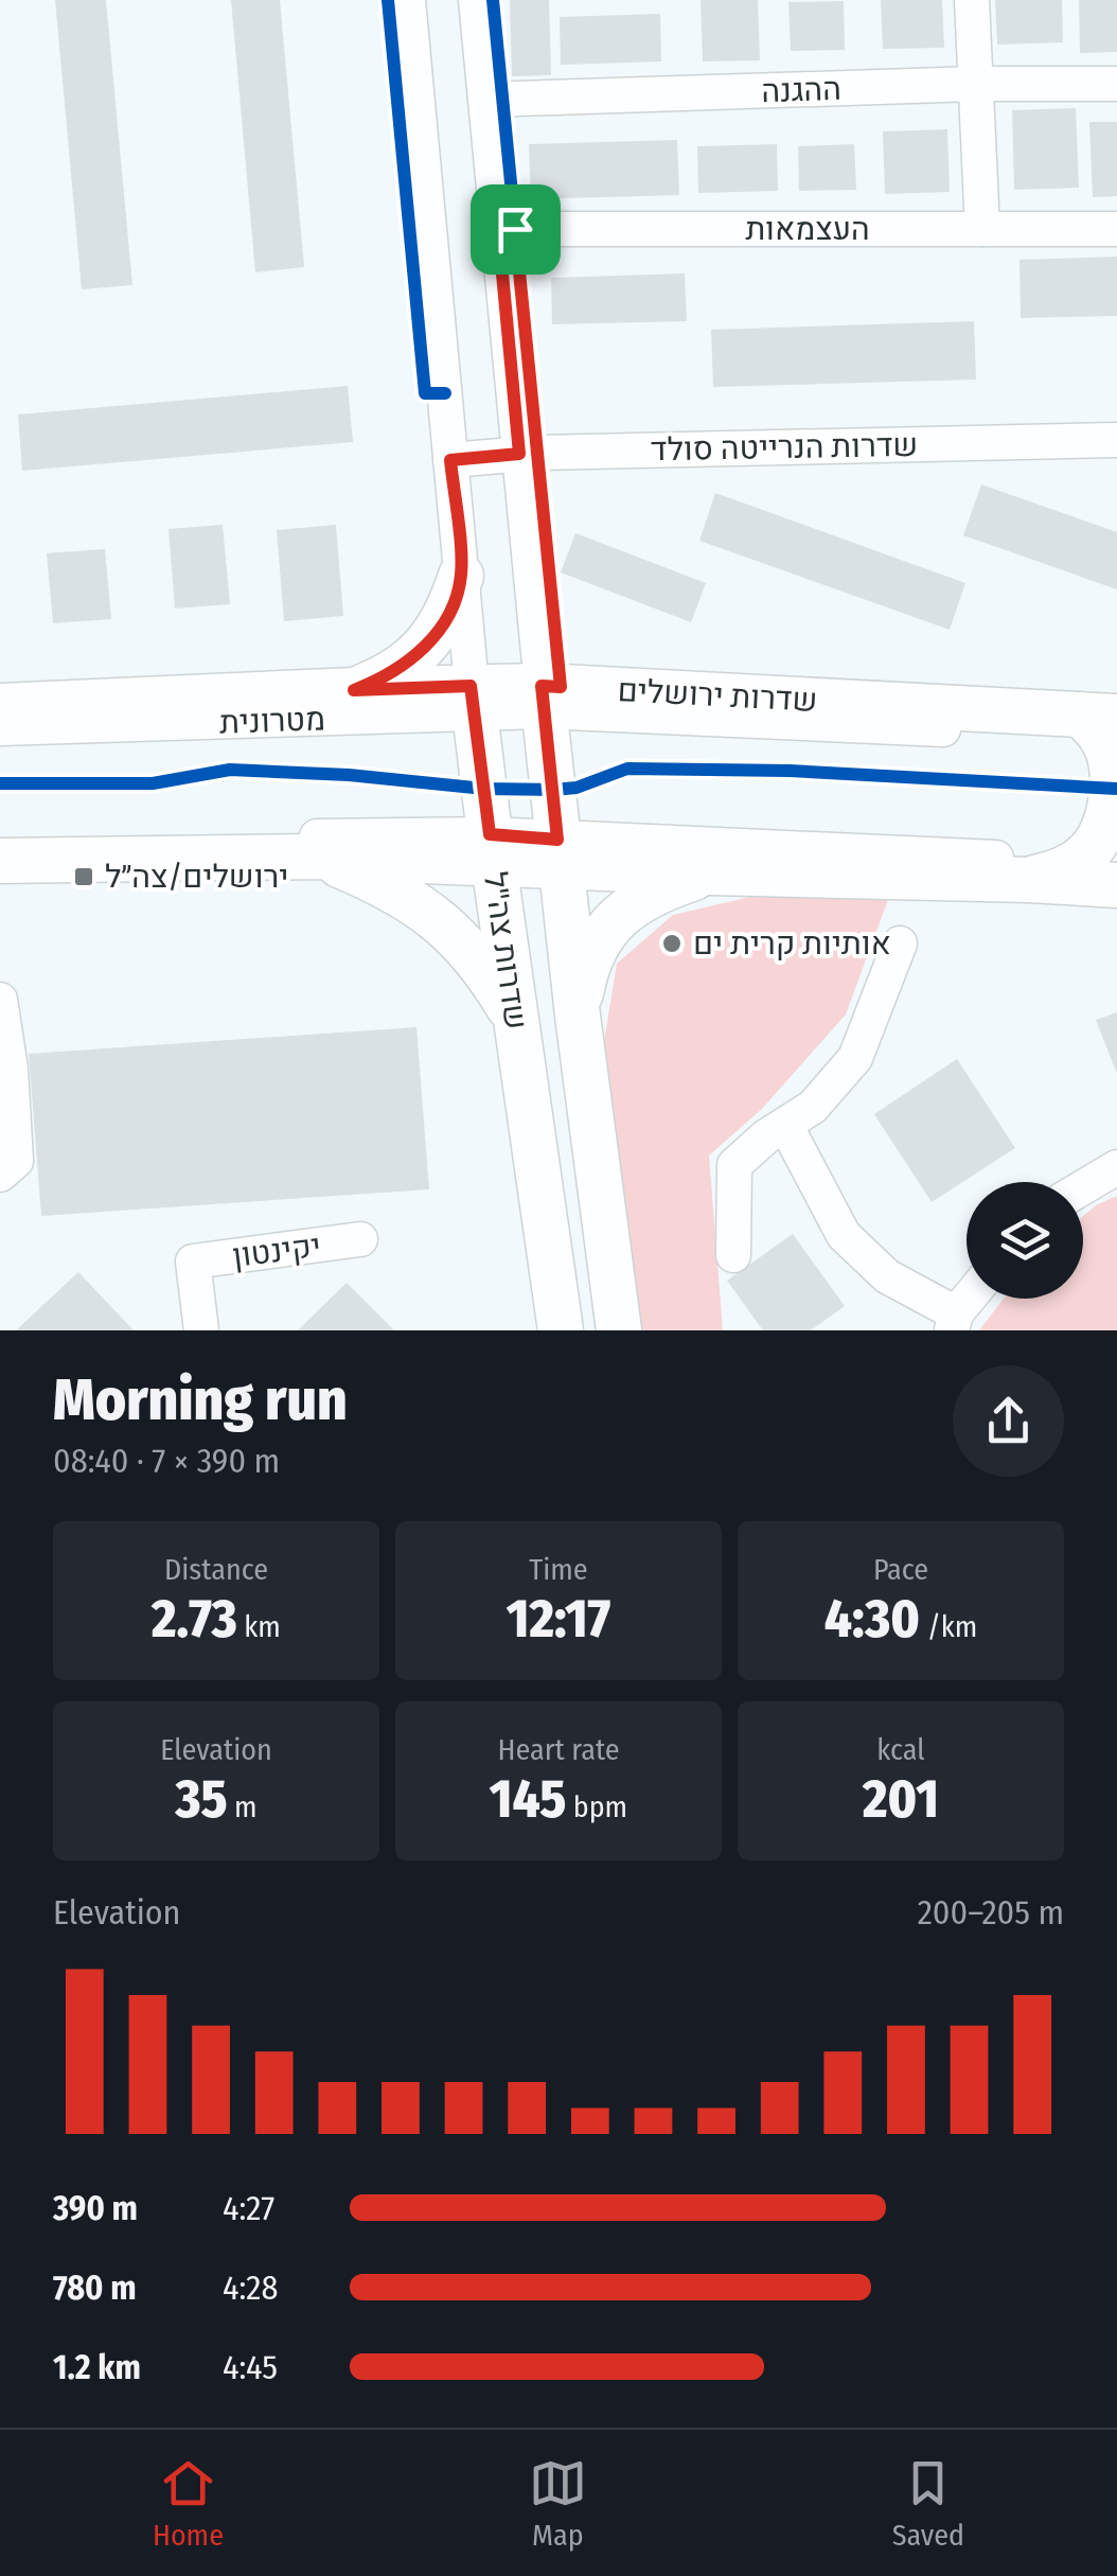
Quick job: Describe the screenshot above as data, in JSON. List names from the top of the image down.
{
  "streets": {
    "main road": ["שדרות ירושלים", "שדרות צה\"ל"],
    "street": [
      "ההגנה",
      "העצמאות",
      "שדרות הנרייטה סולד",
      "מטרונית",
      "יקינטון"
    ]
  },
  "crossings": [
    ["ההגנה", "שדרות צה\"ל"],
    ["העצמאות", "שדרות צה\"ל"],
    ["שדרות הנרייטה סולד", "שדרות צה\"ל"],
    ["שדרות ירושלים", "מטרונית"],
    ["שדרות ירושלים", "שדרות צה\"ל"],
    ["מטרונית", "שדרות צה\"ל"]
  ],
  "places": {
    "transit": ["ירושלים/צה״ל"],
    "other": ["אותיות קרית ים"]
  },
  "page": {
    "heading": ["Morning run", "08:40 · 7 × 390 m"],
    "stats": [
      ["Distance", "2.73 km"],
      ["Time", "12:17"],
      ["Pace", "4:30 /km"],
      ["Elevation", "35 m"],
      ["Heart rate", "145 bpm"],
      ["kcal", "201"]
    ],
    "chart": ["Elevation", "200–205 m"],
    "list": [
      {
        "name": "390 m",
        "note": "4:27"
      },
      {
        "name": "780 m",
        "note": "4:28"
      },
      {
        "name": "1.2 km",
        "note": "4:45"
      }
    ],
    "tabs": ["Home", "Map", "Saved"]
  }
}
